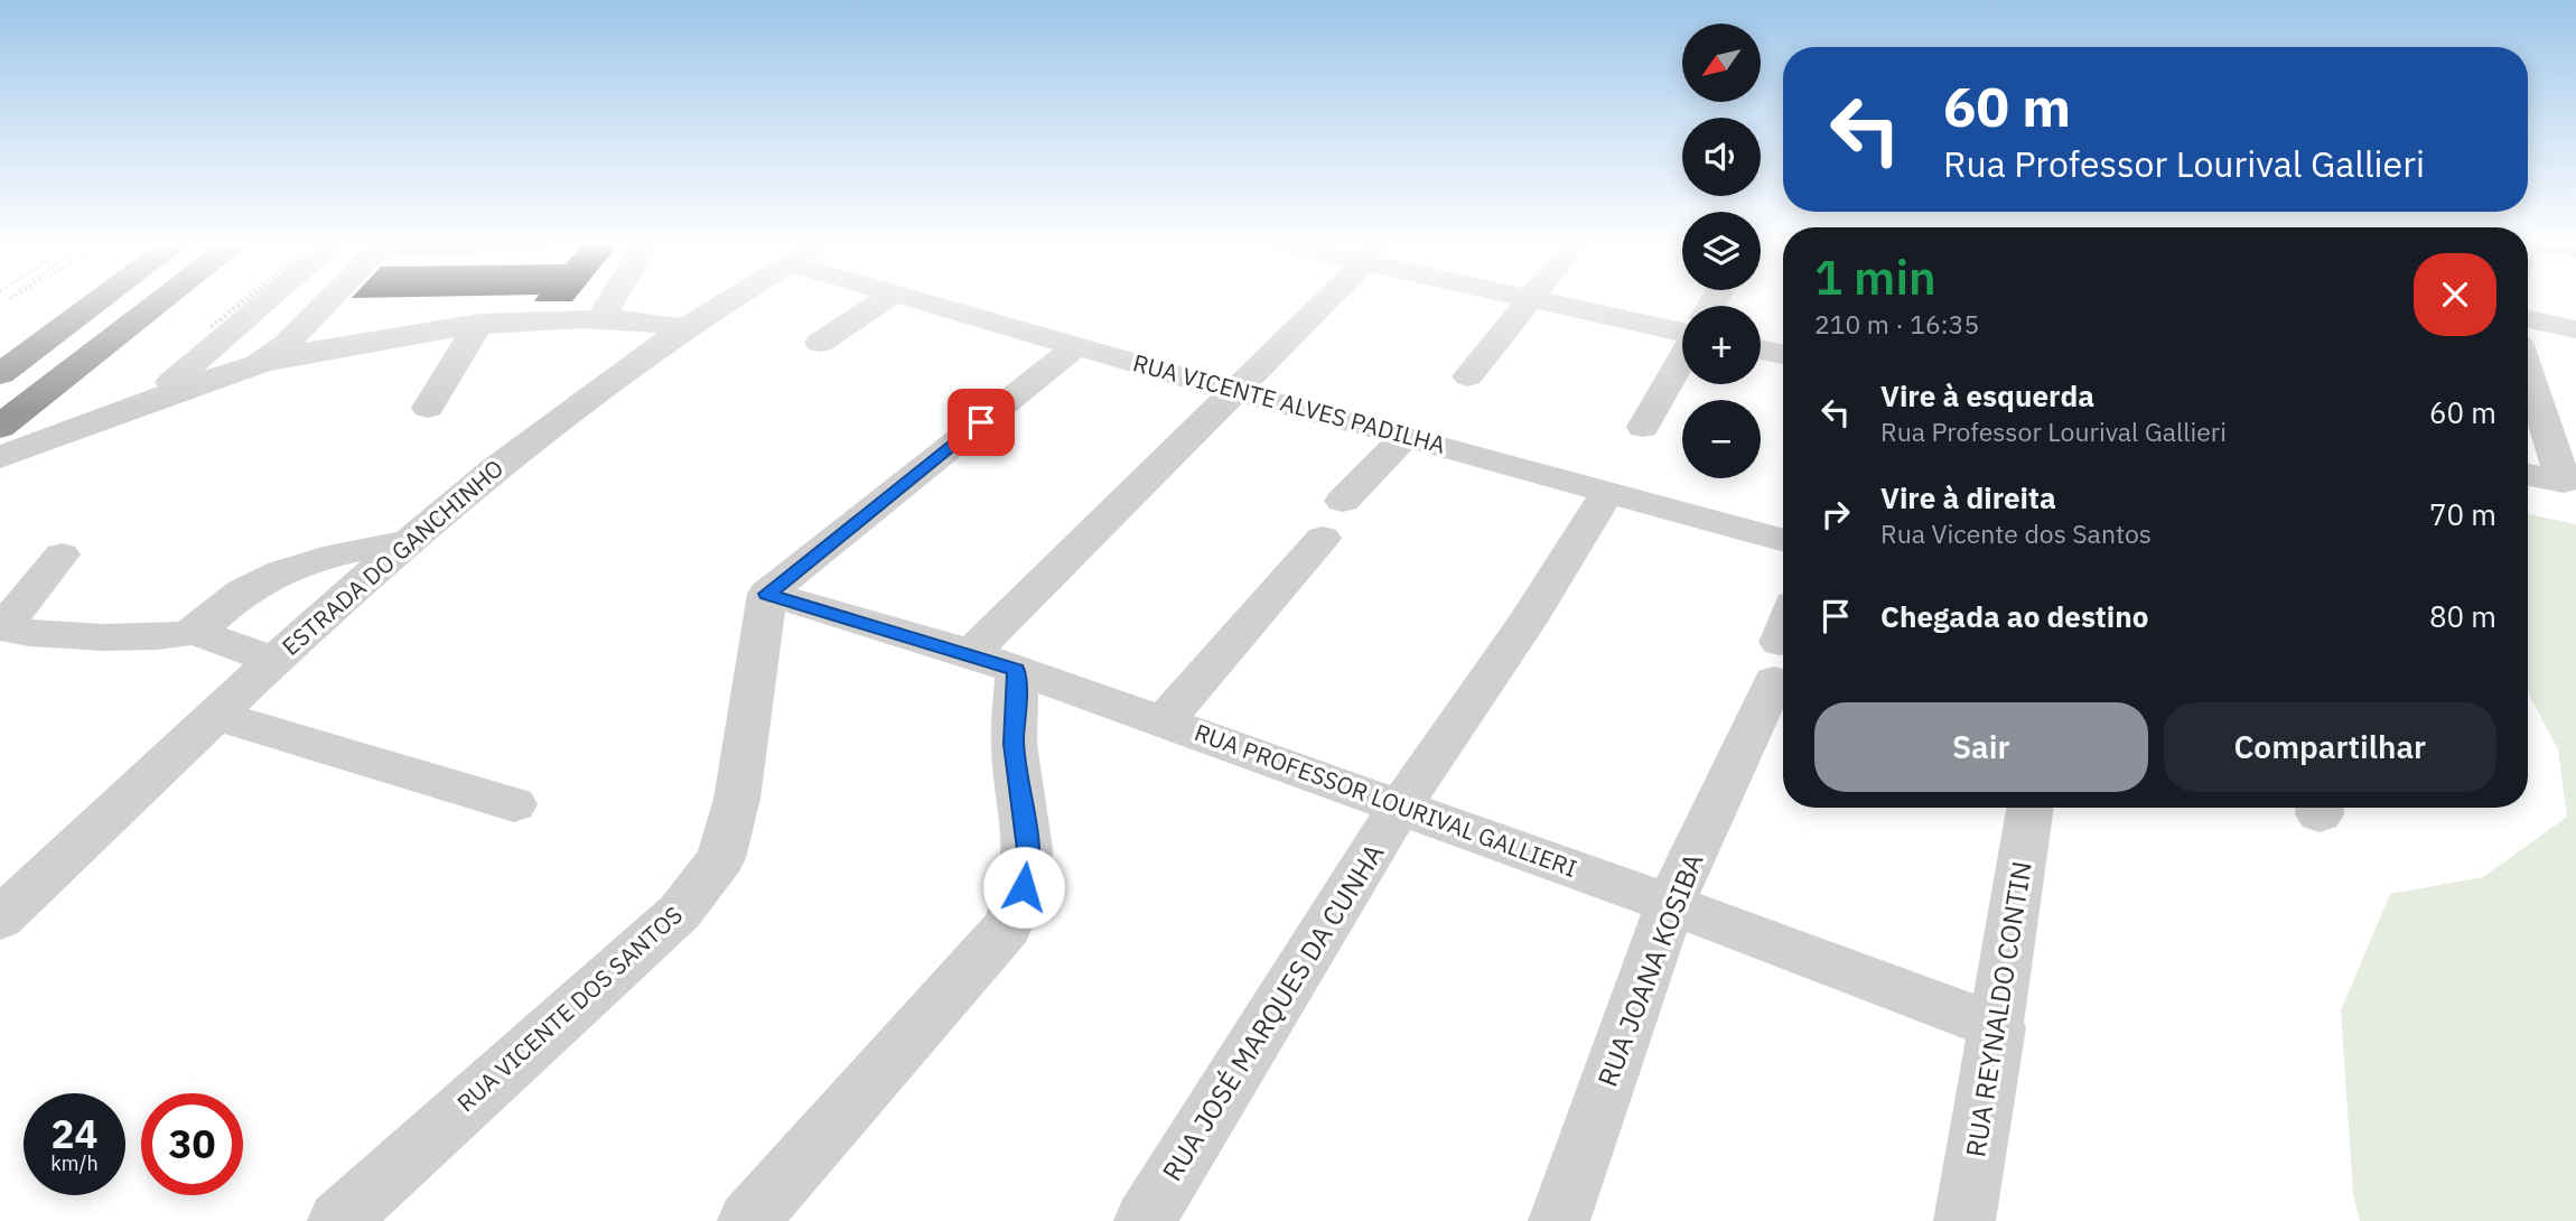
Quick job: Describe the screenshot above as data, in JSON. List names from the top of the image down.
{
  "streets": {
    "street": [
      "RUA VICENTE ALVES PADILHA",
      "ESTRADA DO GANCHINHO",
      "RUA PROFESSOR LOURIVAL GALLIERI",
      "RUA JOANA KOSIBA",
      "RUA VICENTE DOS SANTOS",
      "RUA REYNALDO CONTIN",
      "RUA JOSÉ MARQUES DA CUNHA"
    ]
  },
  "crossings": [
    ["RUA VICENTE ALVES PADILHA", "RUA JOSÉ MARQUES DA CUNHA"],
    ["RUA PROFESSOR LOURIVAL GALLIERI", "RUA JOANA KOSIBA"],
    ["RUA PROFESSOR LOURIVAL GALLIERI", "RUA VICENTE DOS SANTOS"],
    ["RUA PROFESSOR LOURIVAL GALLIERI", "RUA REYNALDO CONTIN"],
    ["RUA PROFESSOR LOURIVAL GALLIERI", "RUA JOSÉ MARQUES DA CUNHA"]
  ],
  "north": "bottom left",
  "page": {
    "map_buttons": ["+", "−"],
    "turn": ["60 m", "Rua Professor Lourival Gallieri"],
    "heading": ["1 min", "210 m · 16:35"],
    "list": [
      {
        "name": "Vire à esquerda",
        "note": "Rua Professor Lourival Gallieri",
        "value": "60 m"
      },
      {
        "name": "Vire à direita",
        "note": "Rua Vicente dos Santos",
        "value": "70 m"
      },
      {
        "name": "Chegada ao destino",
        "value": "80 m"
      }
    ],
    "buttons": ["Sair", "Compartilhar"],
    "speed": "24 km/h",
    "limit": "30"
  }
}
